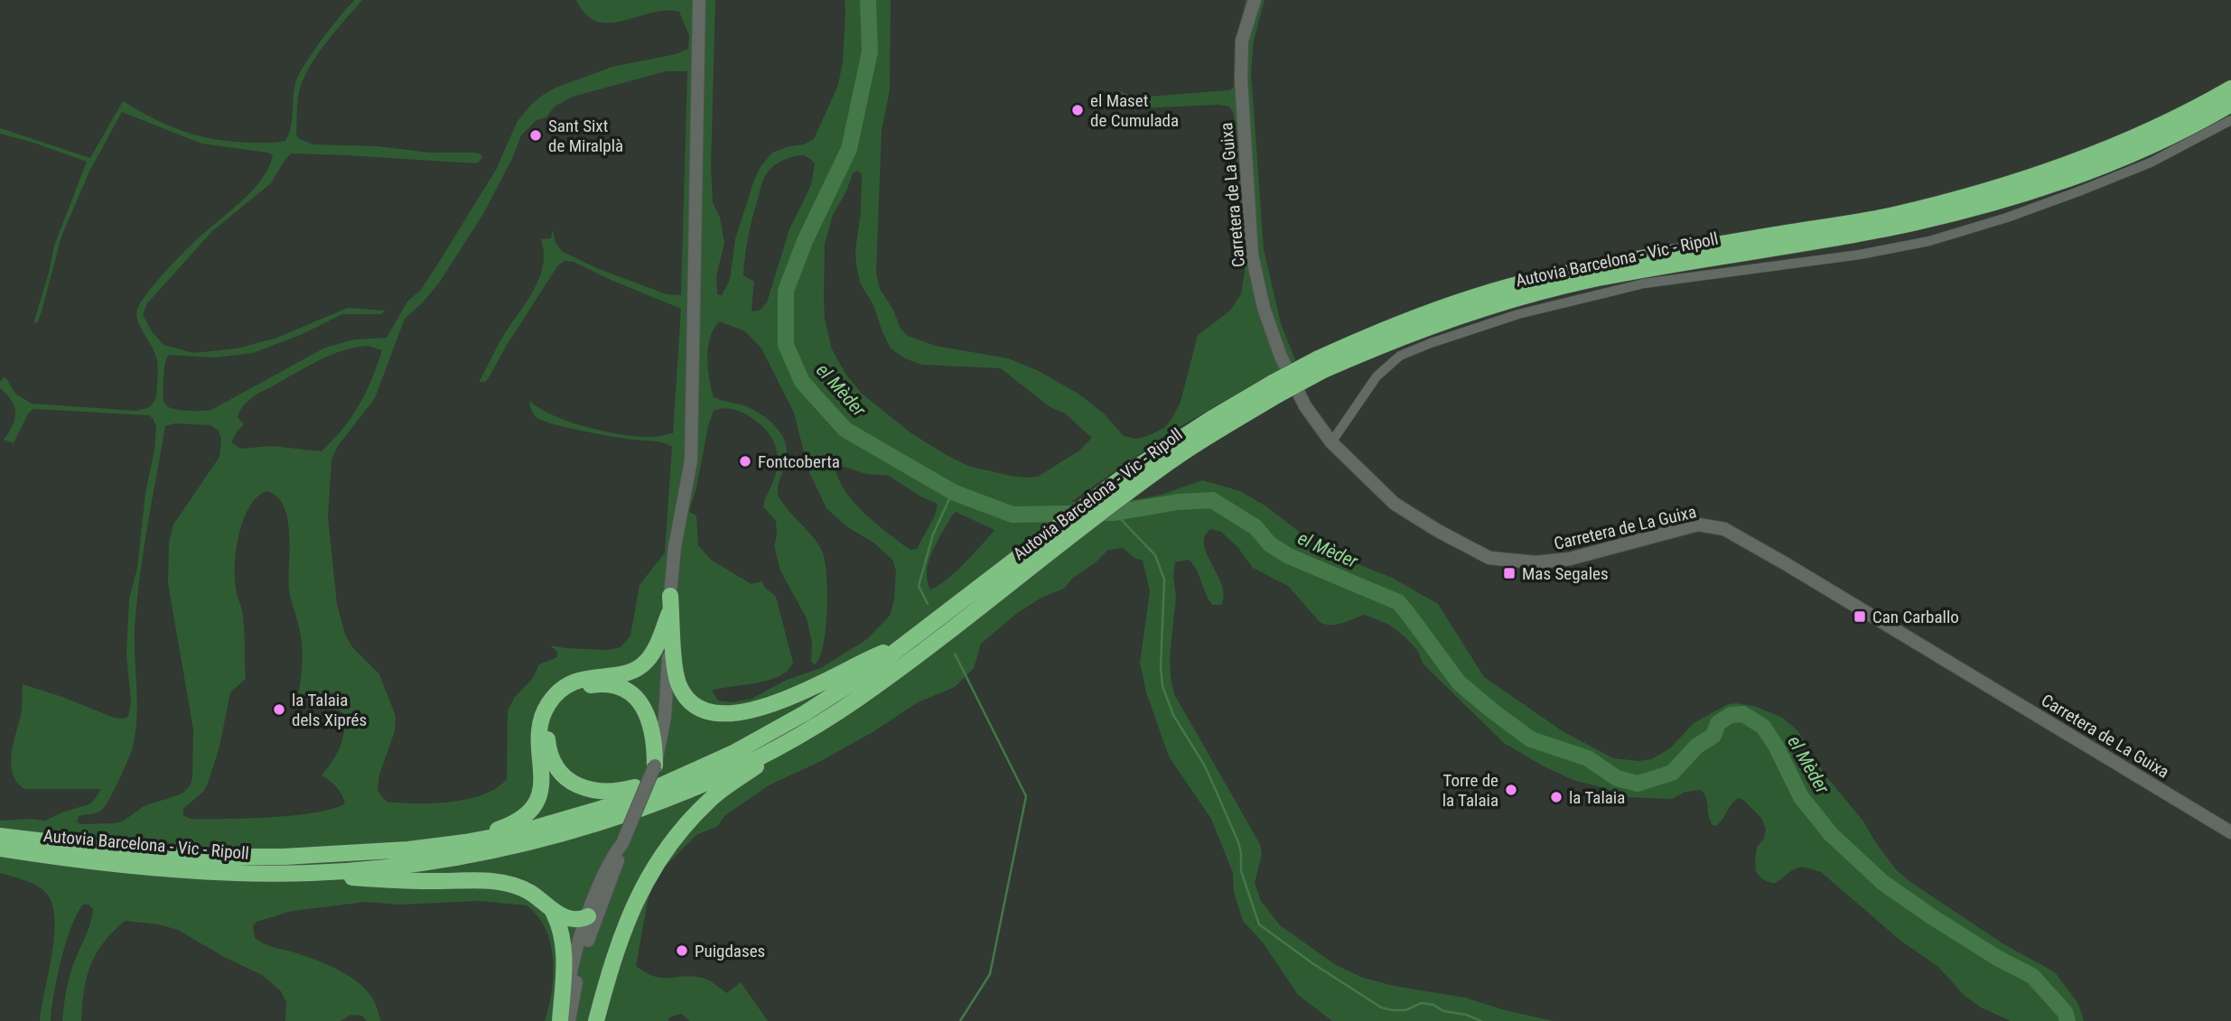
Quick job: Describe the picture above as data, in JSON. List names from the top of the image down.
{
  "streets": {
    "highway": ["Autovia Barcelona - Vic - Ripoll"],
    "street": ["Carretera de La Guixa"]
  },
  "water": ["el Mèder"],
  "places": {
    "other": [
      "el Maset de Cumulada",
      "Sant Sixt de Miralplà",
      "Fontcoberta",
      "la Talaia dels Xiprés",
      "Torre de la Talaia",
      "la Talaia",
      "Puigdases"
    ],
    "transit": ["Mas Segales", "Can Carballo"]
  }
}
